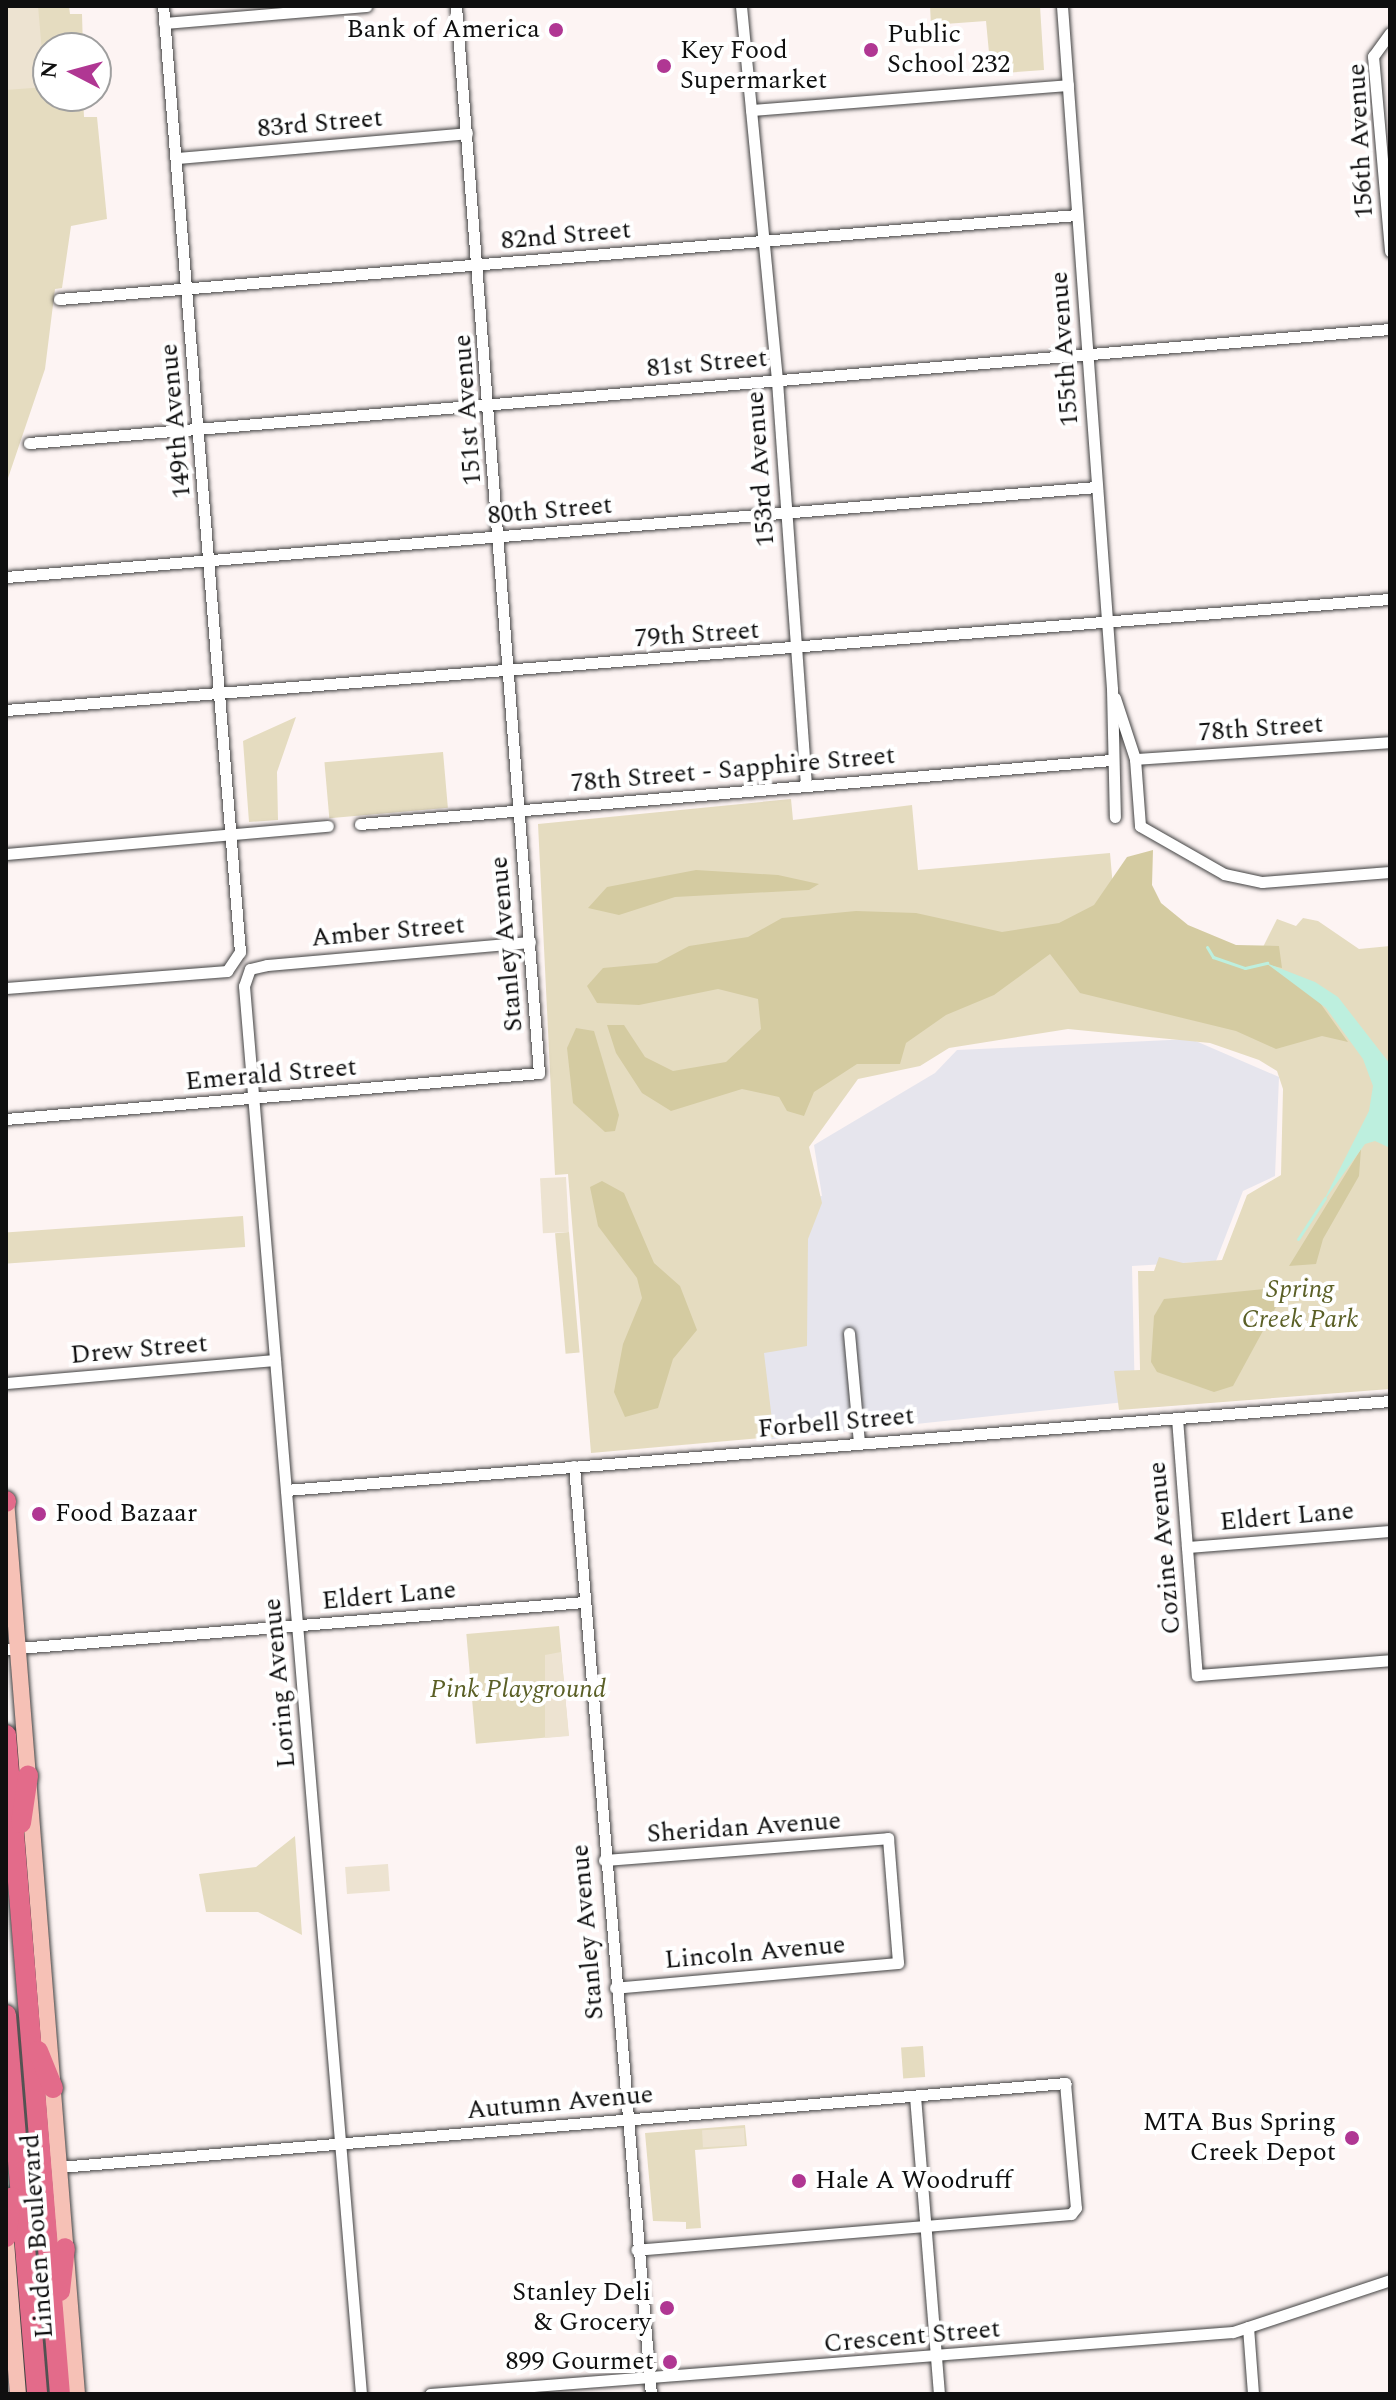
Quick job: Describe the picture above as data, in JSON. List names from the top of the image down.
{
  "streets": {
    "highway": ["Linden Boulevard"],
    "street": [
      "83rd Street",
      "156th Avenue",
      "82nd Street",
      "155th Avenue",
      "81st Street",
      "151st Avenue",
      "149th Avenue",
      "153rd Avenue",
      "80th Street",
      "79th Street",
      "78th Street",
      "78th Street - Sapphire Street",
      "Amber Street",
      "Stanley Avenue",
      "Emerald Street",
      "Drew Street",
      "Forbell Street",
      "Eldert Lane",
      "Cozine Avenue",
      "Loring Avenue",
      "Sheridan Avenue",
      "Lincoln Avenue",
      "Autumn Avenue",
      "Crescent Street"
    ]
  },
  "crossings": [
    ["83rd Street", "151st Avenue"],
    ["83rd Street", "149th Avenue"],
    ["82nd Street", "155th Avenue"],
    ["82nd Street", "151st Avenue"],
    ["82nd Street", "149th Avenue"],
    ["82nd Street", "153rd Avenue"],
    ["155th Avenue", "81st Street"],
    ["155th Avenue", "80th Street"],
    ["155th Avenue", "79th Street"],
    ["155th Avenue", "78th Street"],
    ["155th Avenue", "78th Street - Sapphire Street"],
    ["81st Street", "151st Avenue"],
    ["81st Street", "149th Avenue"],
    ["81st Street", "153rd Avenue"],
    ["151st Avenue", "80th Street"],
    ["151st Avenue", "79th Street"],
    ["151st Avenue", "78th Street - Sapphire Street"],
    ["151st Avenue", "Stanley Avenue"],
    ["149th Avenue", "80th Street"],
    ["149th Avenue", "79th Street"],
    ["153rd Avenue", "80th Street"],
    ["153rd Avenue", "79th Street"],
    ["153rd Avenue", "78th Street - Sapphire Street"],
    ["78th Street - Sapphire Street", "Stanley Avenue"],
    ["Amber Street", "Stanley Avenue"],
    ["Amber Street", "Loring Avenue"],
    ["Stanley Avenue", "Emerald Street"],
    ["Stanley Avenue", "Forbell Street"],
    ["Stanley Avenue", "Eldert Lane"],
    ["Stanley Avenue", "Sheridan Avenue"],
    ["Stanley Avenue", "Lincoln Avenue"],
    ["Stanley Avenue", "Autumn Avenue"],
    ["Stanley Avenue", "Crescent Street"],
    ["Emerald Street", "Loring Avenue"],
    ["Drew Street", "Loring Avenue"],
    ["Forbell Street", "Cozine Avenue"],
    ["Forbell Street", "Loring Avenue"],
    ["Eldert Lane", "Cozine Avenue"],
    ["Eldert Lane", "Loring Avenue"],
    ["Eldert Lane", "Linden Boulevard"],
    ["Loring Avenue", "Autumn Avenue"],
    ["Sheridan Avenue", "Lincoln Avenue"],
    ["Autumn Avenue", "Linden Boulevard"]
  ],
  "parks": ["Spring Creek Park", "Pink Playground"],
  "places": [
    "Bank of America",
    "Public School 232",
    "Key Food Supermarket",
    "Food Bazaar",
    "MTA Bus Spring Creek Depot",
    "Hale A Woodruff",
    "Stanley Deli & Grocery",
    "899 Gourmet"
  ],
  "north": "left"
}
